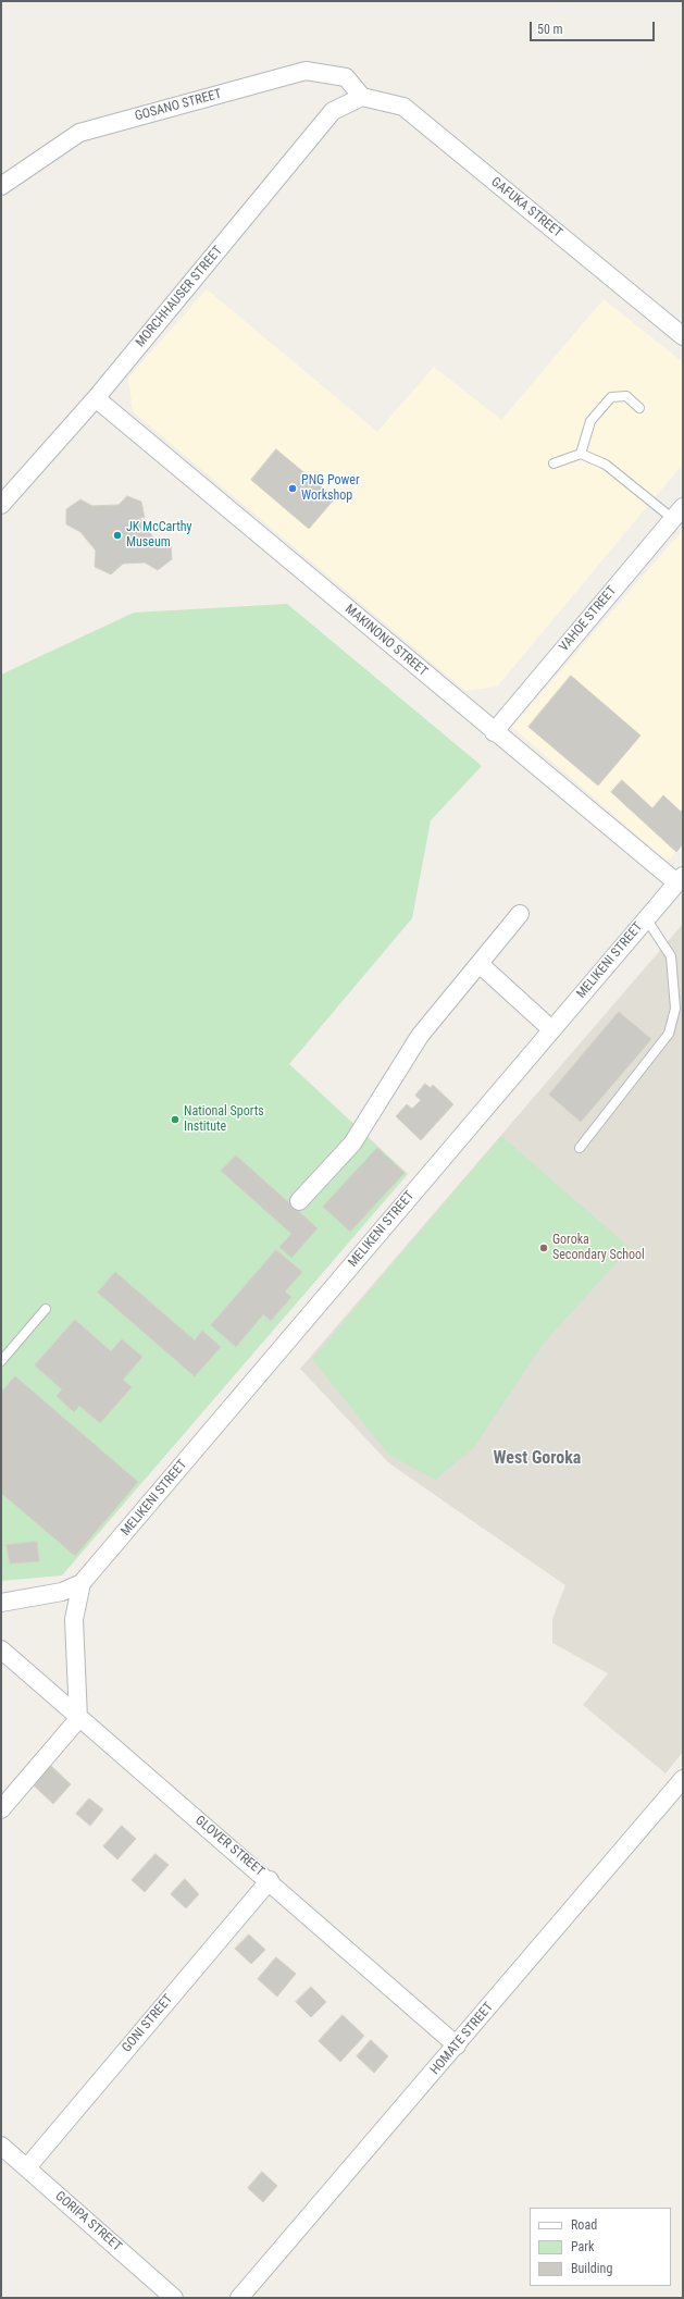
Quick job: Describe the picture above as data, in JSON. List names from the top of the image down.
{
  "streets": {
    "street": [
      "GOSANO STREET",
      "GAFUKA STREET",
      "MORCHHAUSER STREET",
      "VAHOE STREET",
      "MAKINONO STREET",
      "MELIKENI STREET",
      "GLOVER STREET",
      "GONI STREET",
      "HOMATE STREET",
      "GORIPA STREET"
    ]
  },
  "crossings": [
    ["GOSANO STREET", "GAFUKA STREET"],
    ["GOSANO STREET", "MORCHHAUSER STREET"],
    ["GAFUKA STREET", "MORCHHAUSER STREET"],
    ["MORCHHAUSER STREET", "MAKINONO STREET"],
    ["VAHOE STREET", "MAKINONO STREET"],
    ["MAKINONO STREET", "MELIKENI STREET"],
    ["MELIKENI STREET", "GLOVER STREET"],
    ["GLOVER STREET", "GONI STREET"],
    ["GLOVER STREET", "HOMATE STREET"],
    ["GONI STREET", "GORIPA STREET"]
  ],
  "districts": ["West Goroka"],
  "places": [
    "PNG Power Workshop",
    "JK McCarthy Museum",
    "National Sports Institute",
    "Goroka Secondary School"
  ],
  "legend": ["Road", "Park", "Building"],
  "scale_bar": "50 m"
}
